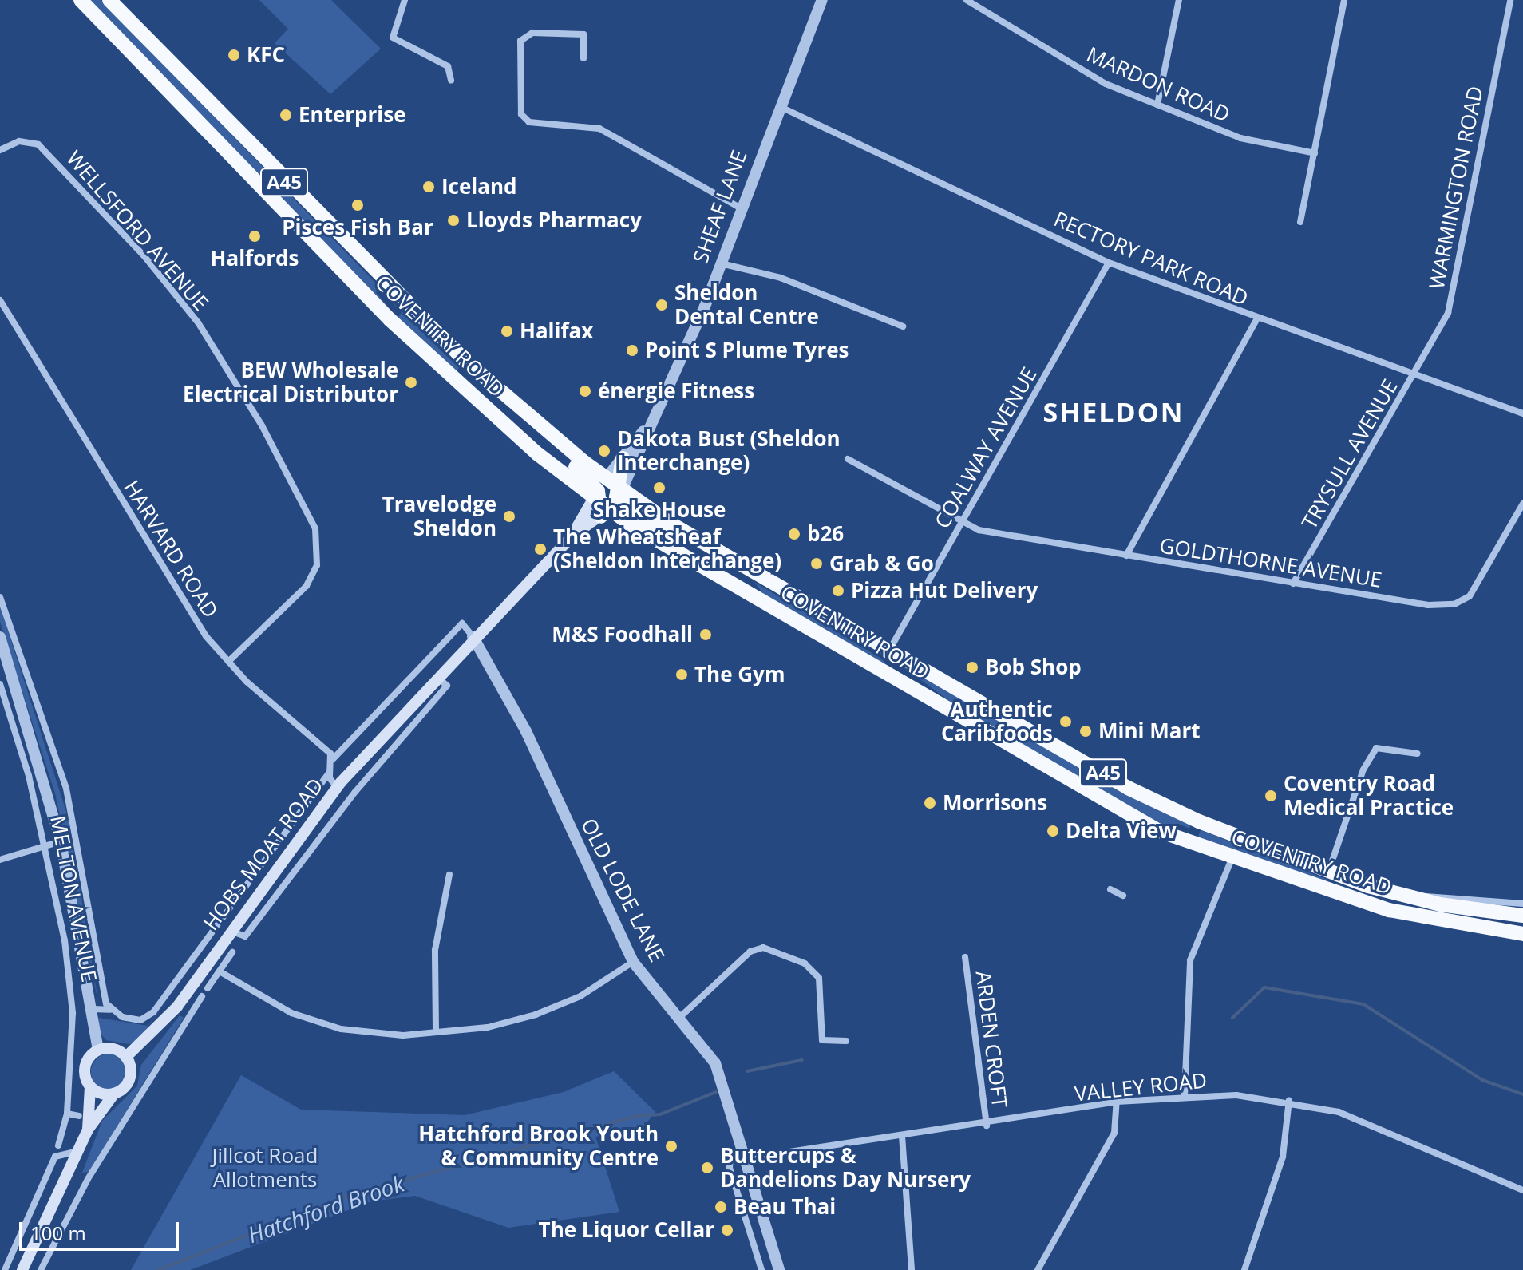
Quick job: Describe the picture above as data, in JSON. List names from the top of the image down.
{
  "streets": {
    "highway": ["A45", "COVENTRY ROAD"],
    "main road": ["HOBS MOAT ROAD"],
    "street": [
      "MARDON ROAD",
      "WARMINGTON ROAD",
      "SHEAF LANE",
      "WELLSFORD AVENUE",
      "RECTORY PARK ROAD",
      "COALWAY AVENUE",
      "TRYSULL AVENUE",
      "HARVARD ROAD",
      "GOLDTHORNE AVENUE",
      "OLD LODE LANE",
      "MELTON AVENUE",
      "ARDEN CROFT",
      "VALLEY ROAD"
    ]
  },
  "crossings": [
    ["WARMINGTON ROAD", "RECTORY PARK ROAD"],
    ["WARMINGTON ROAD", "TRYSULL AVENUE"],
    ["SHEAF LANE", "RECTORY PARK ROAD"],
    ["WELLSFORD AVENUE", "HARVARD ROAD"],
    ["RECTORY PARK ROAD", "COALWAY AVENUE"],
    ["RECTORY PARK ROAD", "TRYSULL AVENUE"],
    ["COVENTRY ROAD", "COALWAY AVENUE"],
    ["COVENTRY ROAD", "HOBS MOAT ROAD"],
    ["COALWAY AVENUE", "GOLDTHORNE AVENUE"],
    ["TRYSULL AVENUE", "GOLDTHORNE AVENUE"],
    ["HARVARD ROAD", "HOBS MOAT ROAD"],
    ["HOBS MOAT ROAD", "OLD LODE LANE"],
    ["HOBS MOAT ROAD", "MELTON AVENUE"],
    ["OLD LODE LANE", "VALLEY ROAD"],
    ["ARDEN CROFT", "VALLEY ROAD"]
  ],
  "districts": ["SHELDON"],
  "water": ["Hatchford Brook"],
  "parks": ["Jillcot Road Allotments"],
  "places": [
    "KFC",
    "Enterprise",
    "Iceland",
    "Pisces Fish Bar",
    "Lloyds Pharmacy",
    "Halfords",
    "Sheldon Dental Centre",
    "Halifax",
    "Point S Plume Tyres",
    "BEW Wholesale Electrical Distributor",
    "énergie Fitness",
    "Dakota Bust (Sheldon Interchange)",
    "Shake House",
    "Travelodge Sheldon",
    "b26",
    "The Wheatsheaf (Sheldon Interchange)",
    "Grab & Go",
    "Pizza Hut Delivery",
    "M&S Foodhall",
    "Bob Shop",
    "The Gym",
    "Authentic Caribfoods",
    "Mini Mart",
    "Coventry Road Medical Practice",
    "Morrisons",
    "Delta View",
    "Hatchford Brook Youth & Community Centre",
    "Buttercups & Dandelions Day Nursery",
    "Beau Thai",
    "The Liquor Cellar"
  ],
  "scale_bar": "100 m"
}
